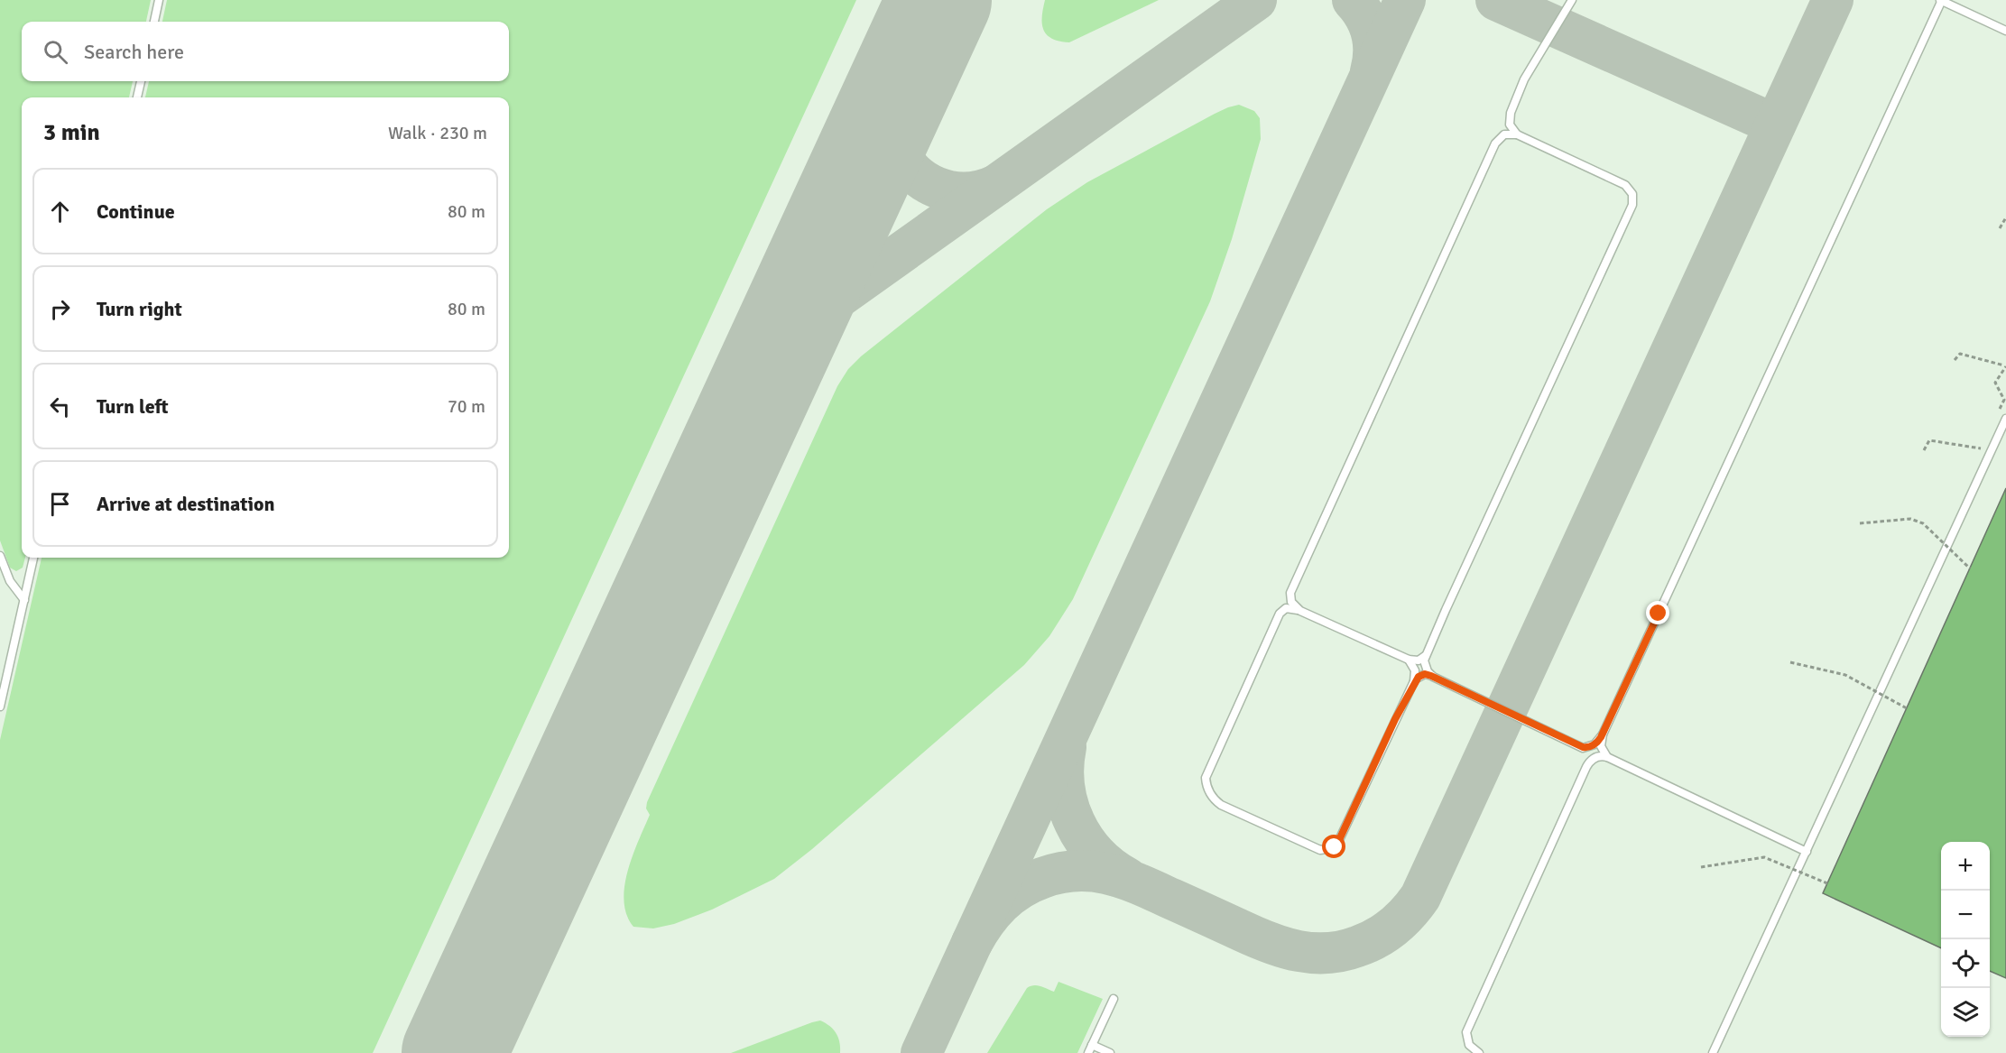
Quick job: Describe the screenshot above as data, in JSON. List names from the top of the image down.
{
  "page": {
    "search": "Search here",
    "heading": ["3 min", "Walk · 230 m"],
    "list": [
      ["Continue", "80 m"],
      ["Turn right", "80 m"],
      ["Turn left", "70 m"],
      "Arrive at destination"
    ],
    "map_buttons": ["+", "−"]
  }
}
